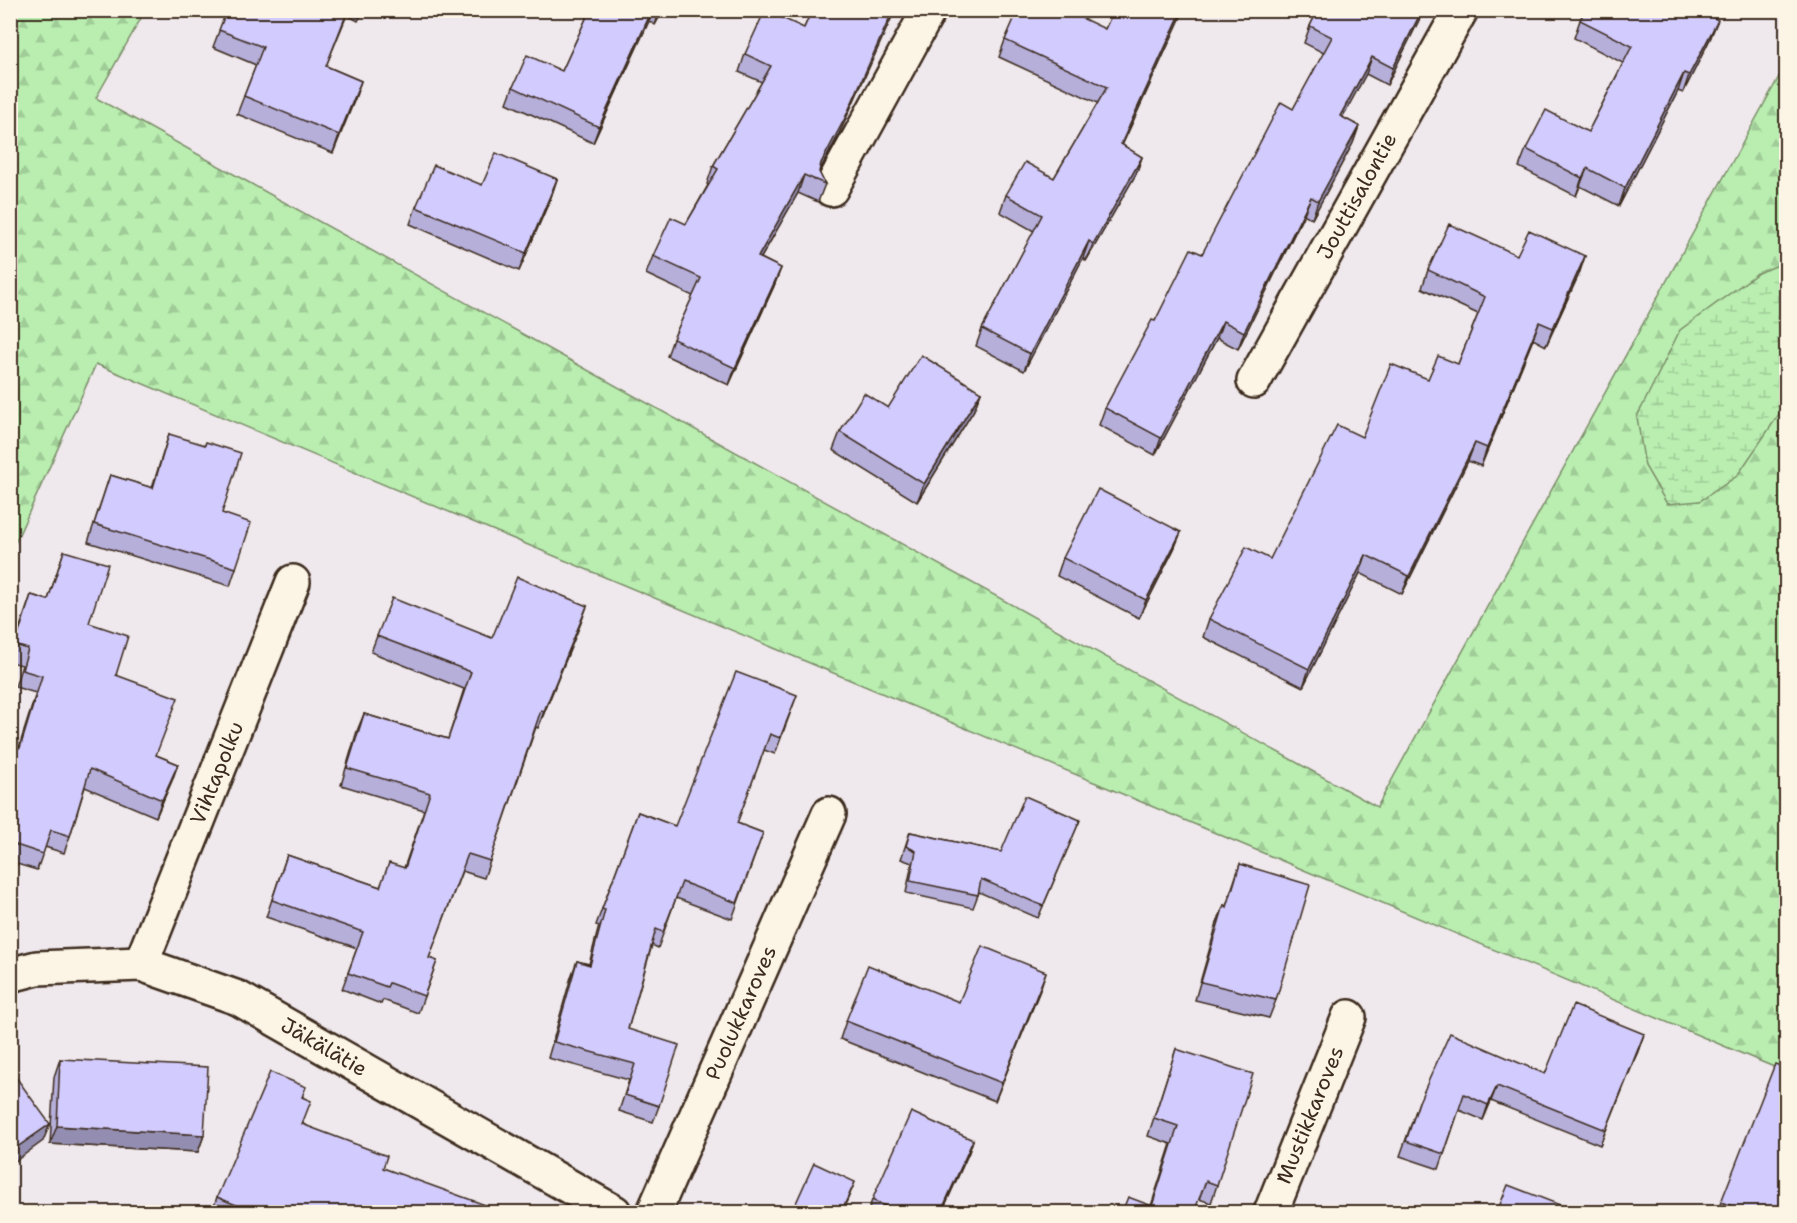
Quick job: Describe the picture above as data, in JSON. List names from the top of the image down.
{
  "streets": {
    "street": [
      "Jouttisalontie",
      "Vihtapolku",
      "Puolukkaroves",
      "Jäkälätie",
      "Mustikkaroves"
    ]
  },
  "crossings": [
    ["Vihtapolku", "Jäkälätie"]
  ]
}
